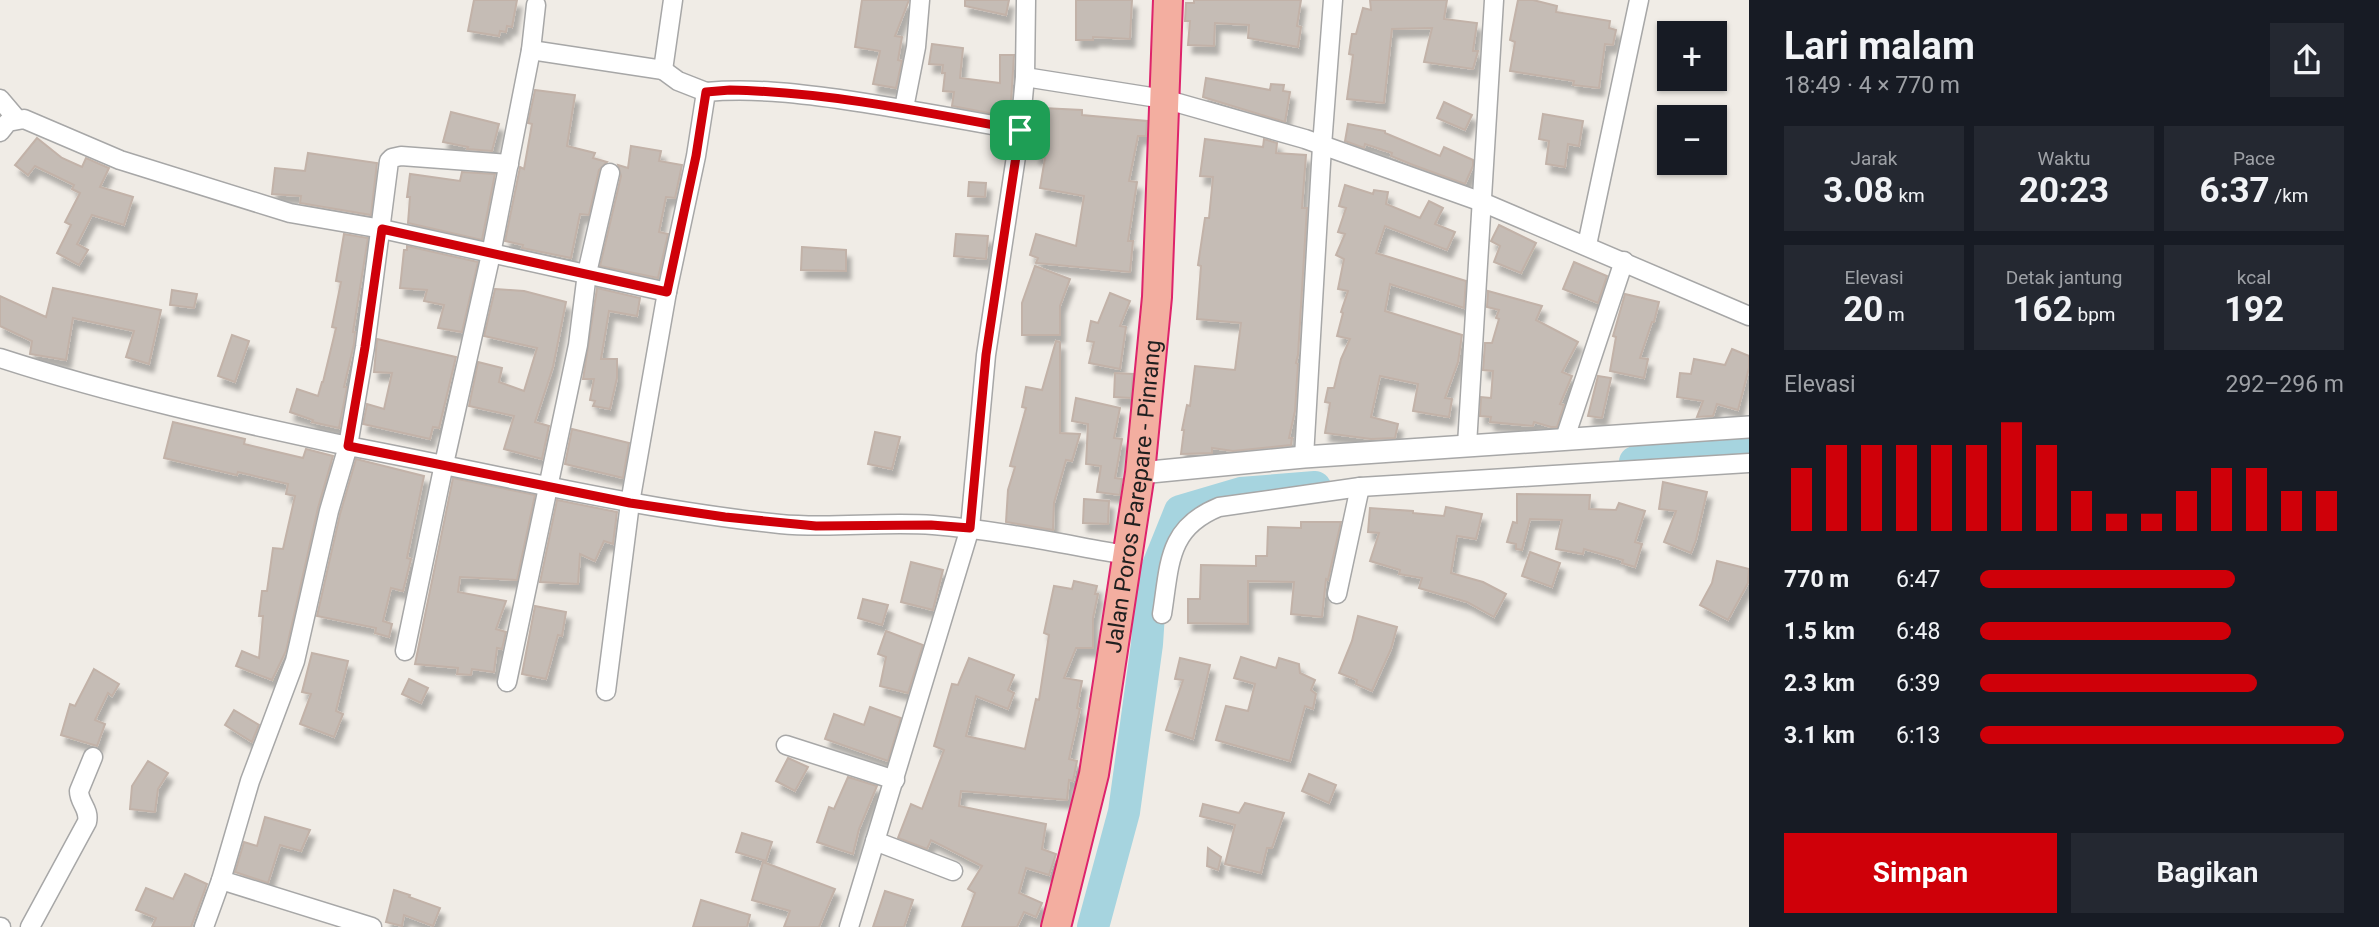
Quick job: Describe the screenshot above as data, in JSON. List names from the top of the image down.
{
  "streets": {
    "highway": ["Jalan Poros Parepare - Pinrang"]
  },
  "page": {
    "heading": ["Lari malam", "18:49 · 4 × 770 m"],
    "map_buttons": ["+", "−"],
    "stats": [
      ["Jarak", "3.08 km"],
      ["Waktu", "20:23"],
      ["Pace", "6:37 /km"],
      ["Elevasi", "20 m"],
      ["Detak jantung", "162 bpm"],
      ["kcal", "192"]
    ],
    "chart": ["Elevasi", "292–296 m"],
    "list": [
      {
        "name": "770 m",
        "note": "6:47"
      },
      {
        "name": "1.5 km",
        "note": "6:48"
      },
      {
        "name": "2.3 km",
        "note": "6:39"
      },
      {
        "name": "3.1 km",
        "note": "6:13"
      }
    ],
    "buttons": ["Simpan", "Bagikan"]
  }
}
